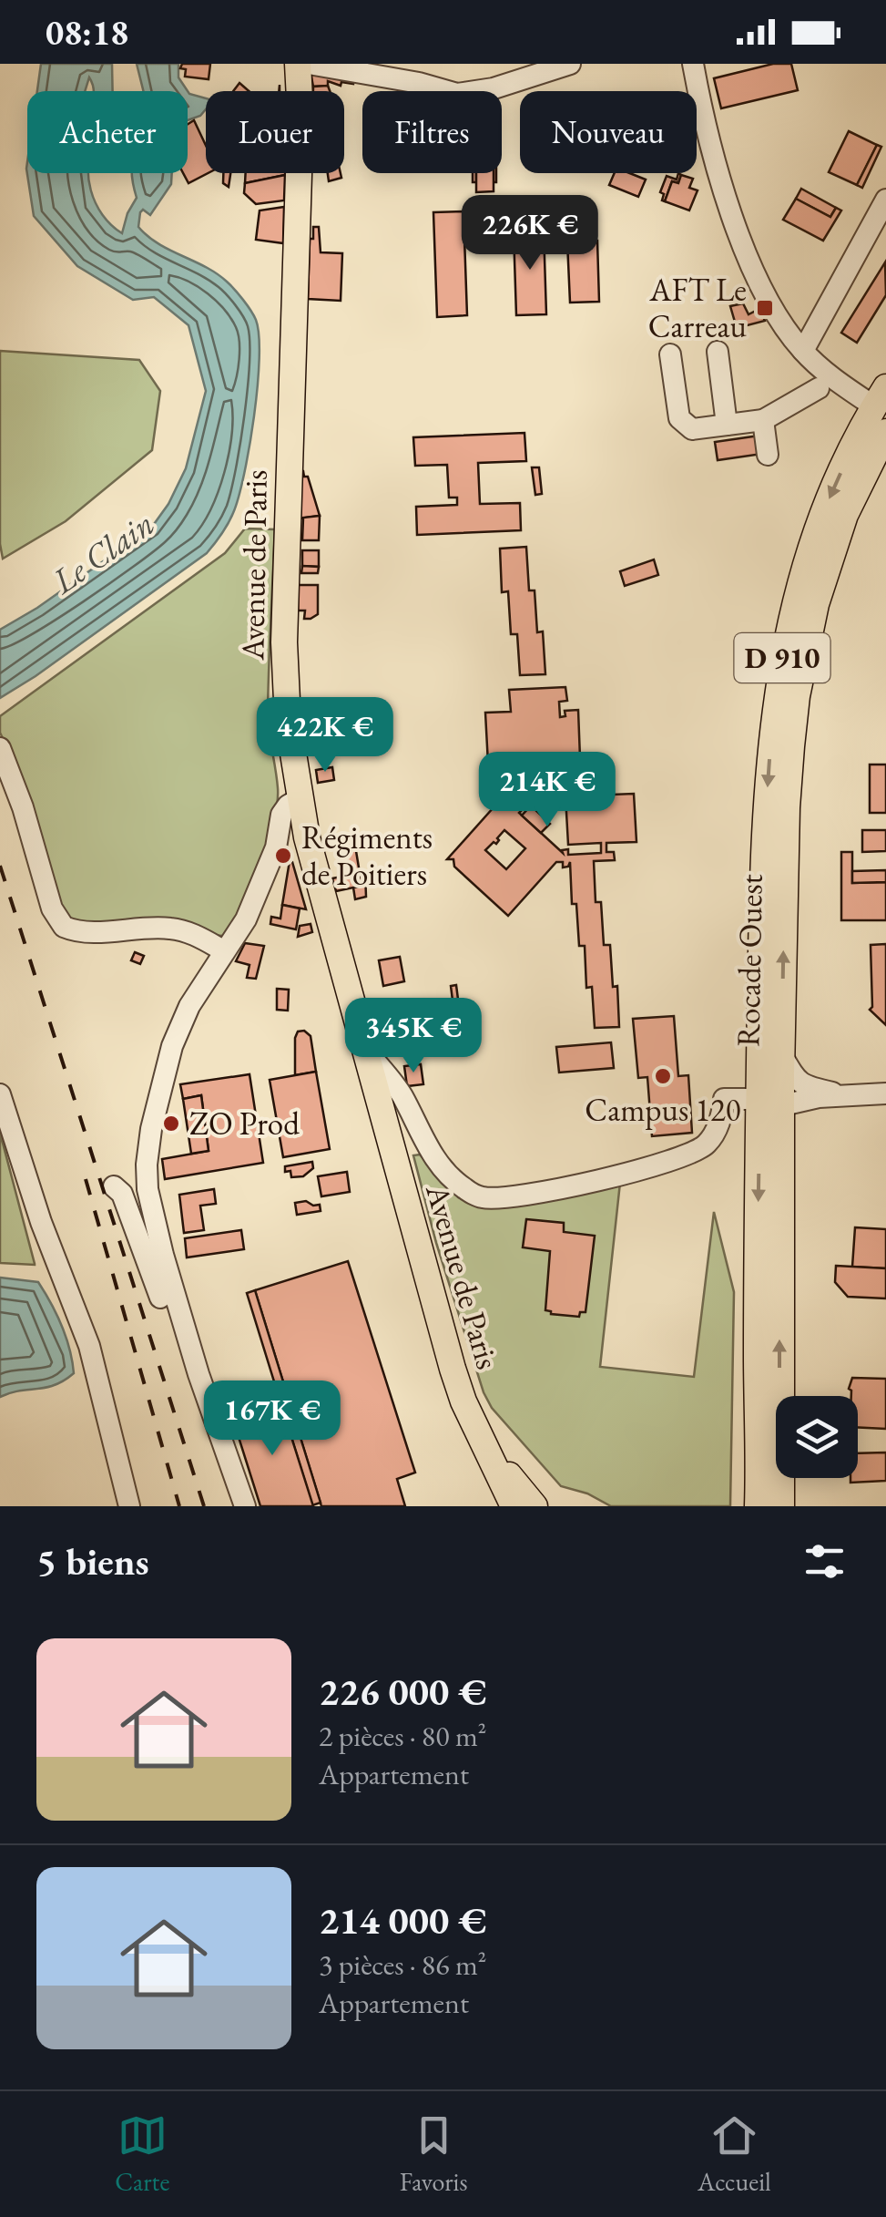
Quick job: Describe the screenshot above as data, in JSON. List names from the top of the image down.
{
  "streets": {
    "main road": ["Avenue de Paris", "D 910", "Rocade Ouest"]
  },
  "crossings": [
    ["D 910", "Rocade Ouest"]
  ],
  "water": ["Le Clain"],
  "places": {
    "transit": ["AFT Le Carreau"],
    "other": ["Régiments de Poitiers", "Campus 120", "ZO Prod"]
  },
  "page": {
    "status": "08:18",
    "chip": [
      "Acheter",
      "Louer",
      "Filtres",
      "Nouveau"
    ],
    "price": [
      "226K €",
      "422K €",
      "214K €",
      "345K €",
      "167K €"
    ],
    "heading": "5 biens",
    "list": [
      {
        "name": "226 000 €",
        "note": "2 pièces · 80 m² · Appartement"
      },
      {
        "name": "214 000 €",
        "note": "3 pièces · 86 m² · Appartement"
      }
    ],
    "tabs": ["Carte", "Favoris", "Accueil"]
  }
}
